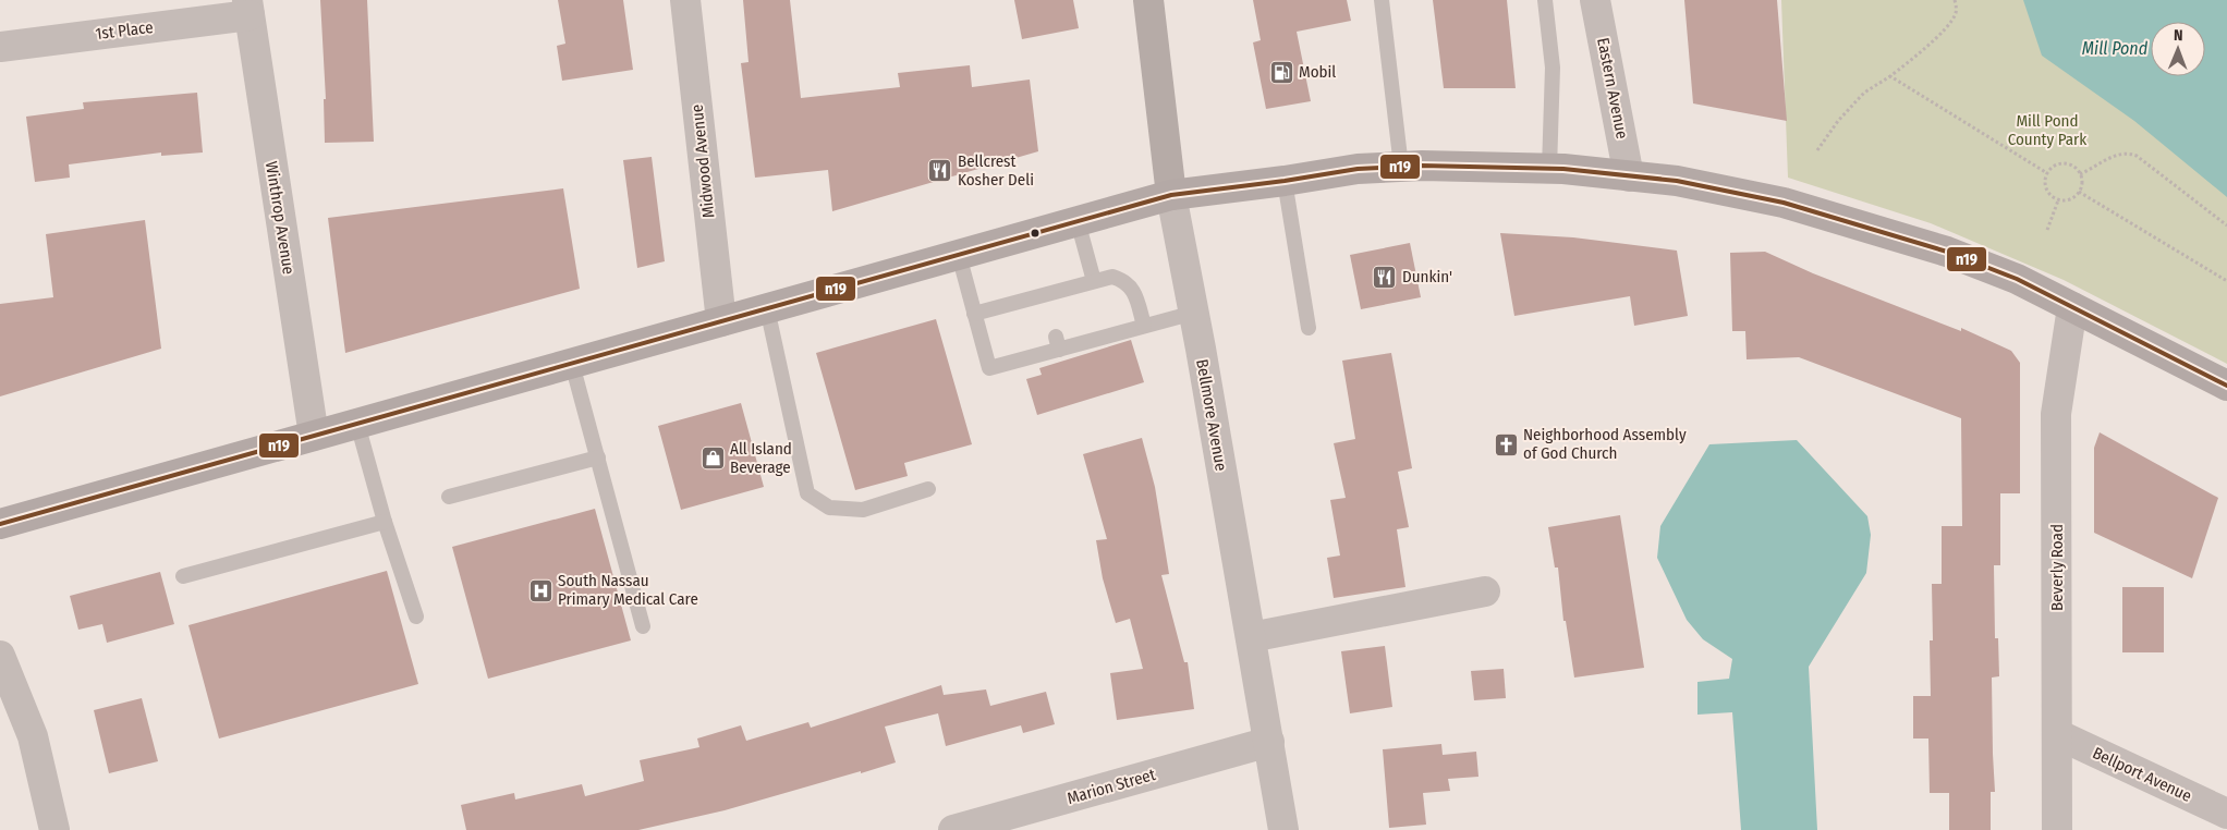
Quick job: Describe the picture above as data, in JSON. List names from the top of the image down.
{
  "streets": {
    "main road": ["Bellmore Avenue"],
    "street": [
      "1st Place",
      "Eastern Avenue",
      "Midwood Avenue",
      "Winthrop Avenue",
      "Beverly Road",
      "Bellport Avenue",
      "Marion Street"
    ]
  },
  "crossings": [
    ["1st Place", "Winthrop Avenue"],
    ["Bellmore Avenue", "Marion Street"],
    ["Beverly Road", "Bellport Avenue"]
  ],
  "water": ["Mill Pond"],
  "parks": ["Mill Pond County Park"],
  "places": {
    "fuel station": ["Mobil"],
    "restaurant": ["Bellcrest Kosher Deli", "Dunkin'"],
    "church": ["Neighborhood Assembly of God Church"],
    "shop": ["All Island Beverage"],
    "hospital": ["South Nassau Primary Medical Care"]
  },
  "lines": ["transit line n19"],
  "north": "top"
}
